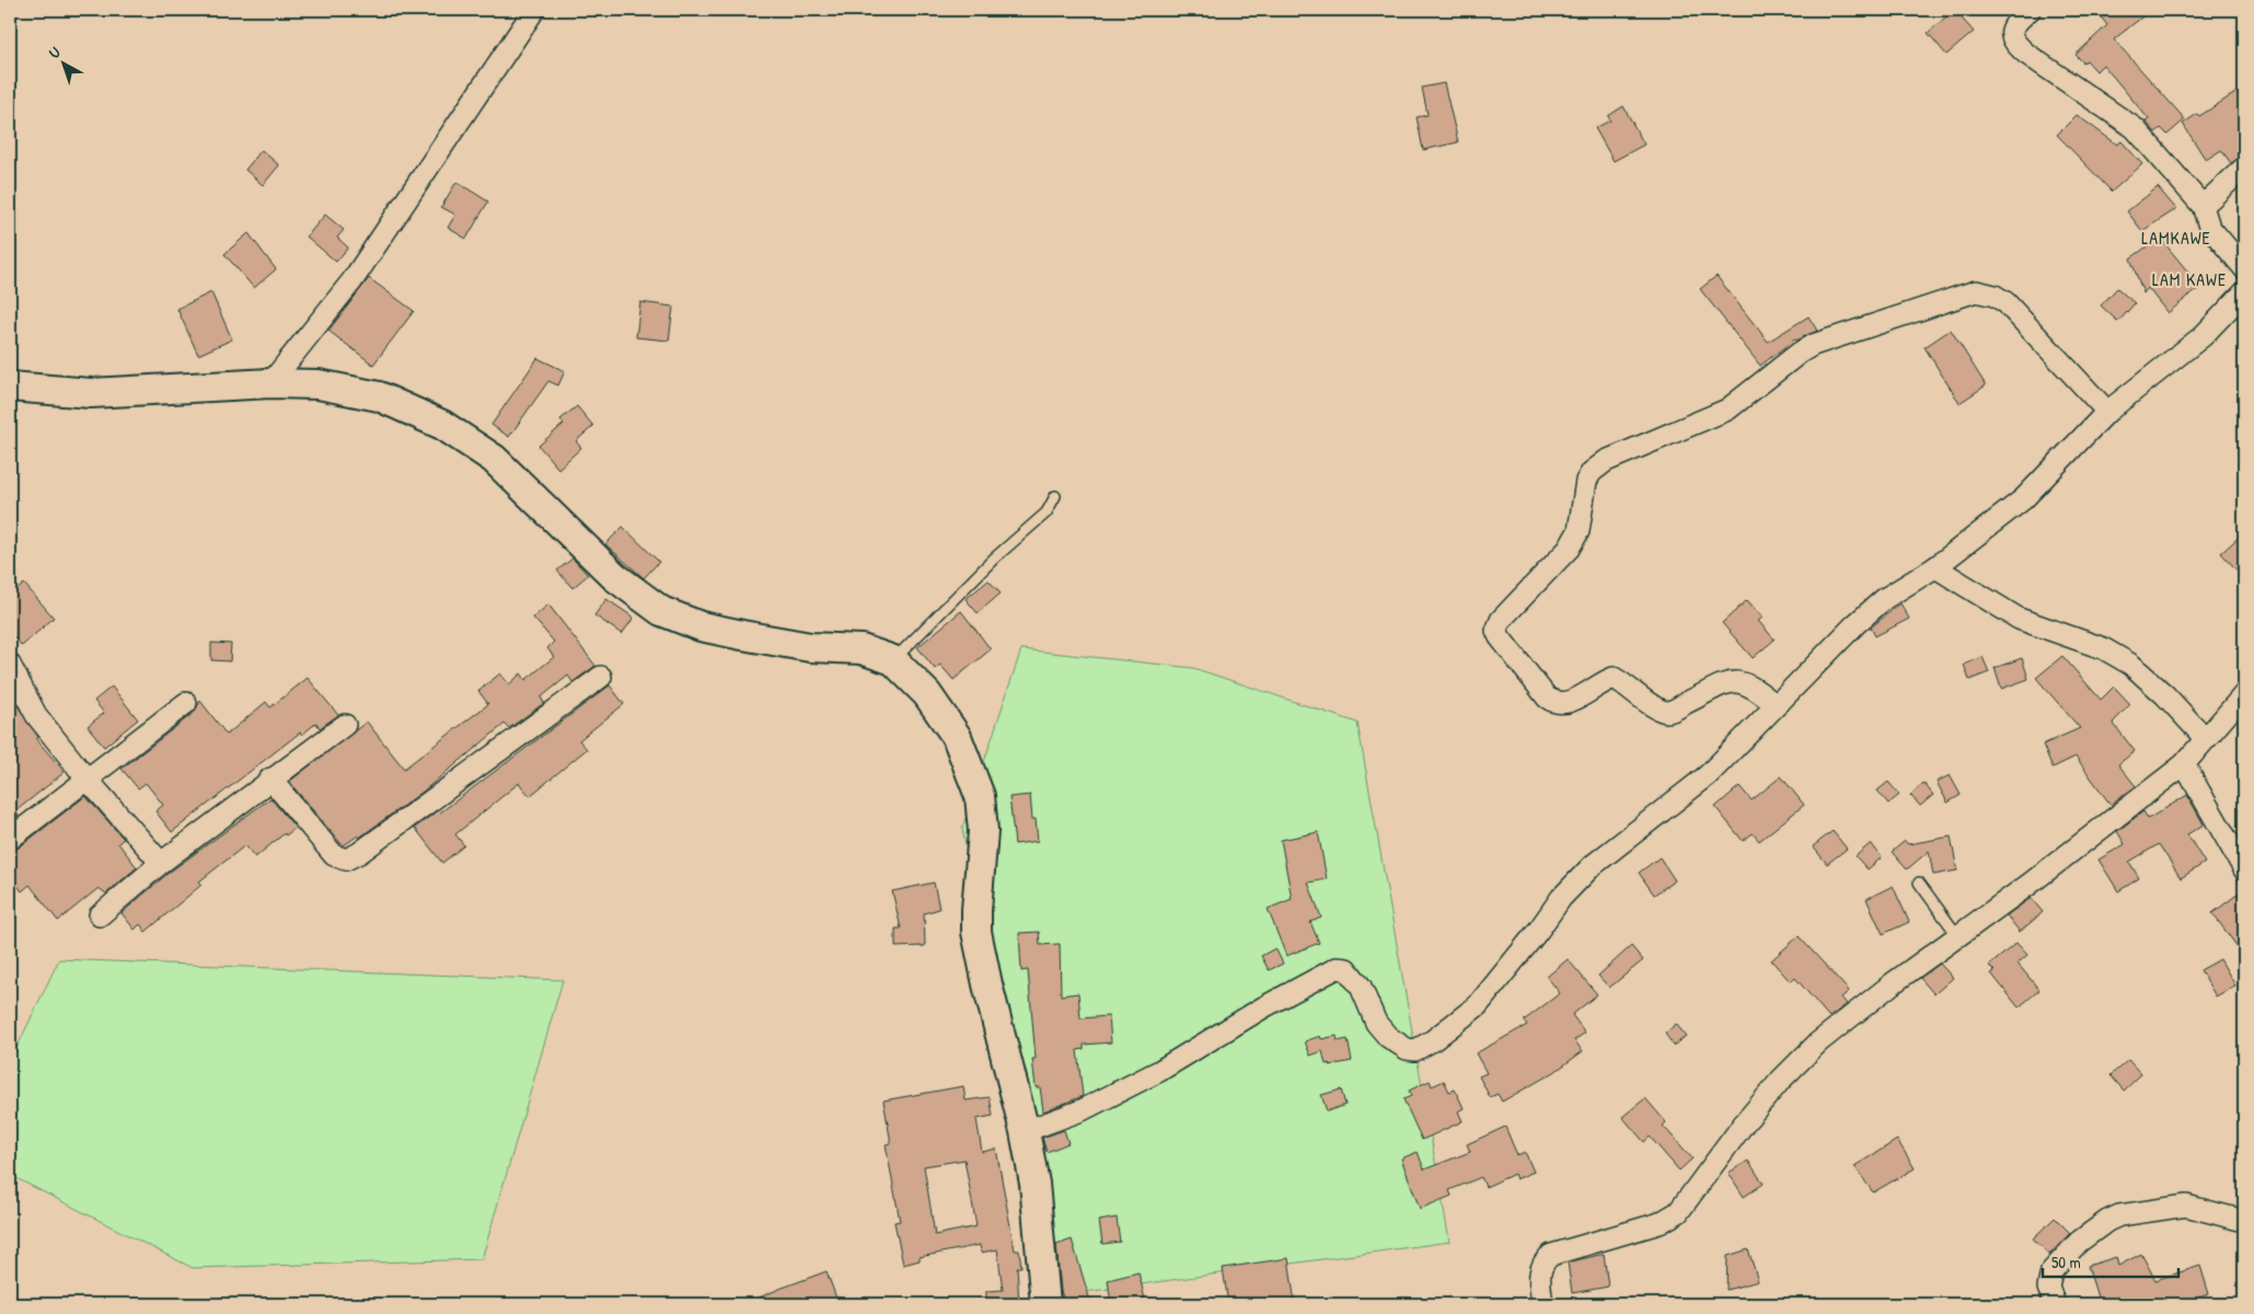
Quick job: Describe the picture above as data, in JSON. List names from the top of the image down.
{
  "districts": ["LAMKAWE", "LAM KAWE"],
  "scale_bar": "50 m",
  "north": "top left"
}
